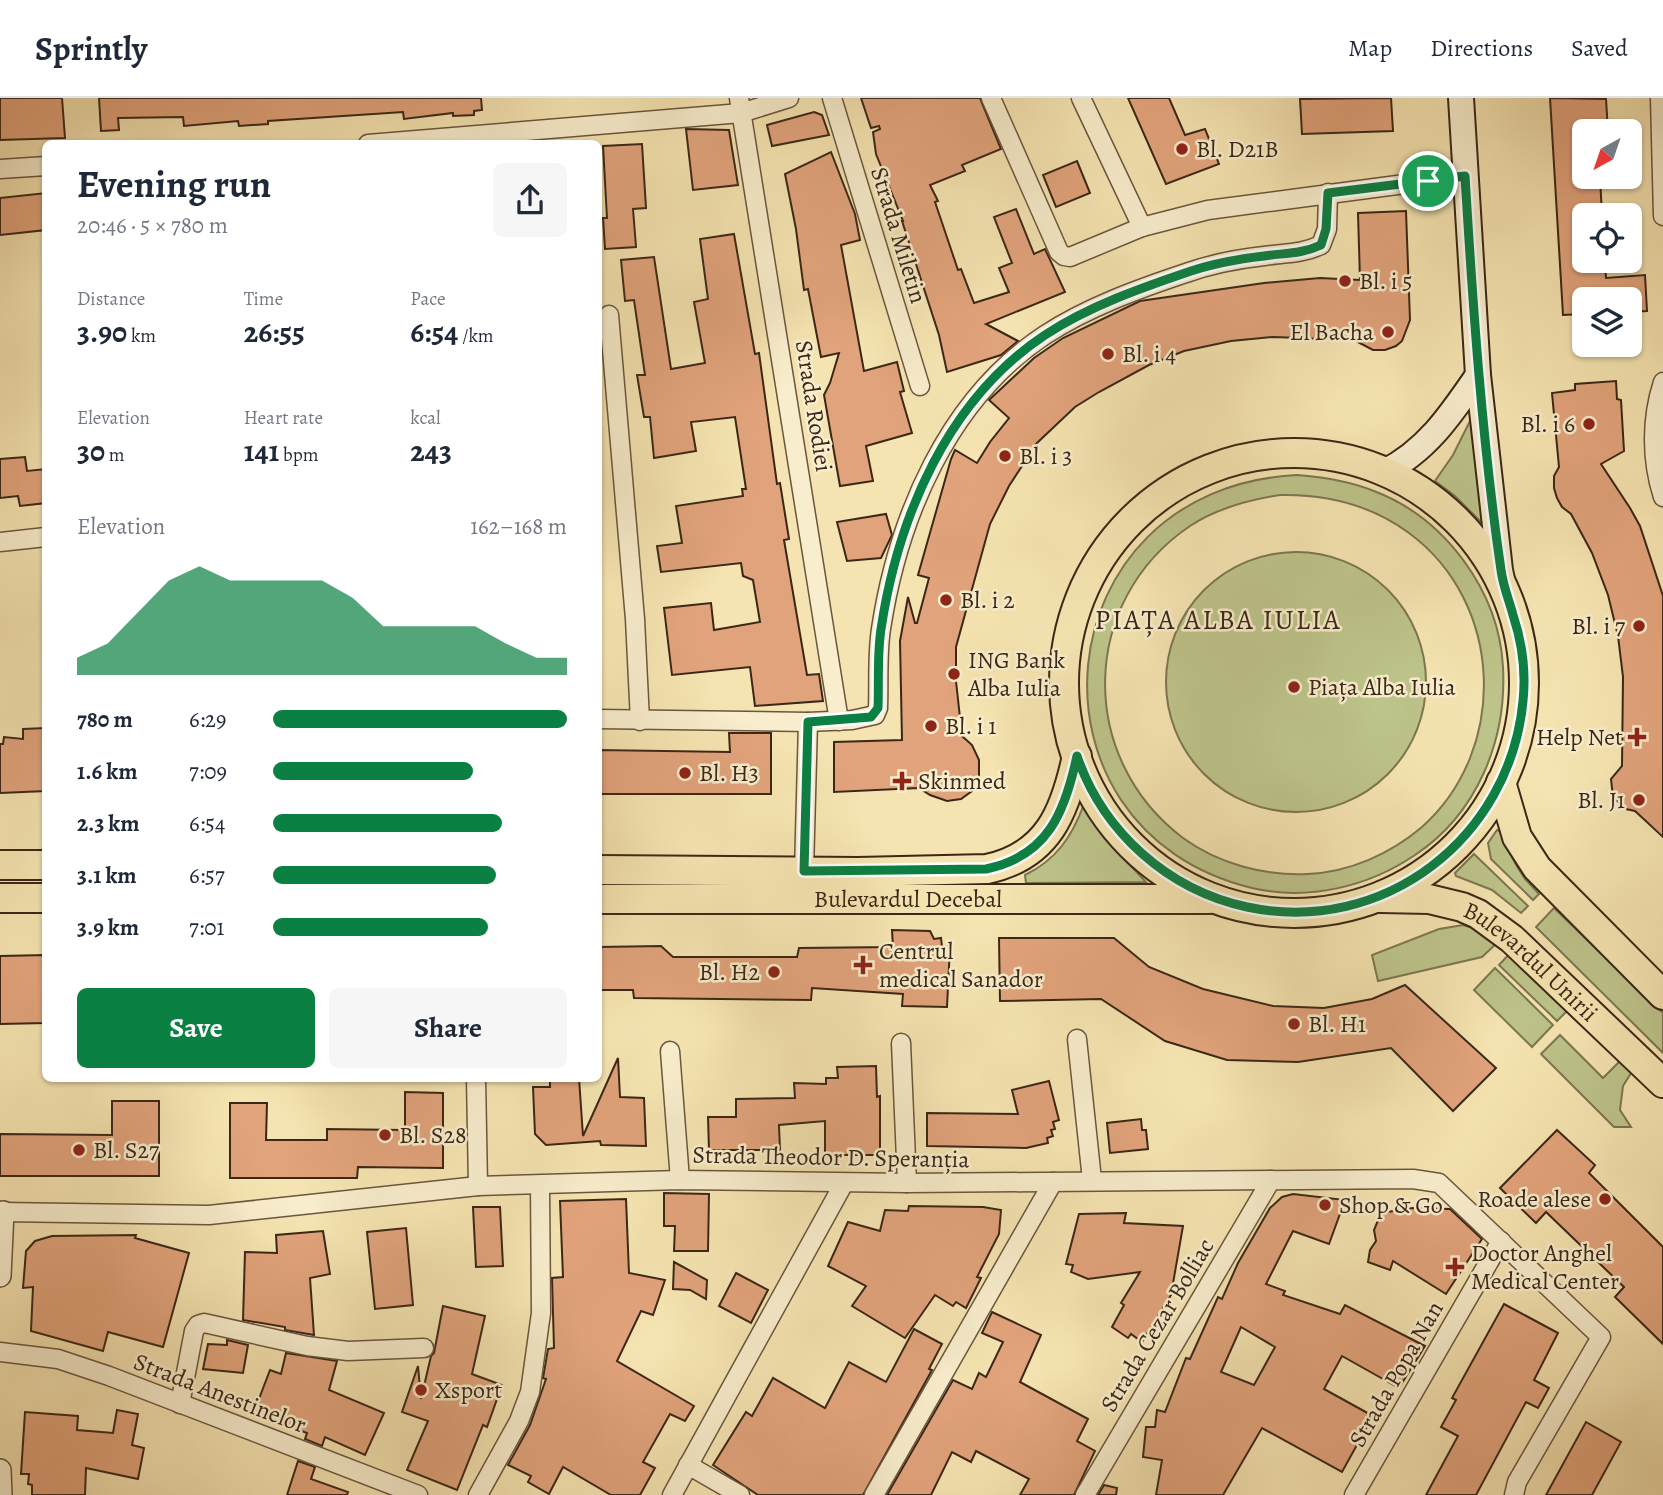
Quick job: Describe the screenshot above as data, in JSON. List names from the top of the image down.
{
  "streets": {
    "main road": ["Bulevardul Decebal", "Bulevardul Unirii"],
    "street": [
      "Strada Miletin",
      "Strada Rodiei",
      "Strada Theodor D. Speranția",
      "Strada Cezar Bolliac",
      "Strada Popa Nan",
      "Strada Anestinelor"
    ]
  },
  "crossings": [
    ["Strada Theodor D. Speranția", "Strada Cezar Bolliac"],
    ["Strada Theodor D. Speranția", "Strada Popa Nan"]
  ],
  "districts": ["PIAȚA ALBA IULIA"],
  "places": {
    "other": [
      "Bl. D21B",
      "Bl. i 5",
      "El Bacha",
      "Bl. i 4",
      "Bl. i 6",
      "Bl. i 3",
      "Bl. i 2",
      "Bl. i 7",
      "ING Bank Alba Iulia",
      "Piața Alba Iulia",
      "Bl. i 1",
      "Bl. H3",
      "Bl. J1",
      "Bl. H2",
      "Bl. H1",
      "Bl. S28",
      "Bl. S27",
      "Roade alese",
      "Shop & Go",
      "Xsport"
    ],
    "health": [
      "Help Net",
      "Skinmed",
      "Centrul medical Sanador",
      "Doctor Anghel Medical Center"
    ]
  },
  "north": "bottom left",
  "page": {
    "header": "Sprintly",
    "nav": ["Map", "Directions", "Saved"],
    "heading": ["Evening run", "20:46 · 5 × 780 m"],
    "stats": [
      ["Distance", "3.90 km"],
      ["Time", "26:55"],
      ["Pace", "6:54 /km"],
      ["Elevation", "30 m"],
      ["Heart rate", "141 bpm"],
      ["kcal", "243"]
    ],
    "chart": ["Elevation", "162–168 m"],
    "list": [
      {
        "name": "780 m",
        "note": "6:29"
      },
      {
        "name": "1.6 km",
        "note": "7:09"
      },
      {
        "name": "2.3 km",
        "note": "6:54"
      },
      {
        "name": "3.1 km",
        "note": "6:57"
      },
      {
        "name": "3.9 km",
        "note": "7:01"
      }
    ],
    "buttons": ["Save", "Share"]
  }
}
